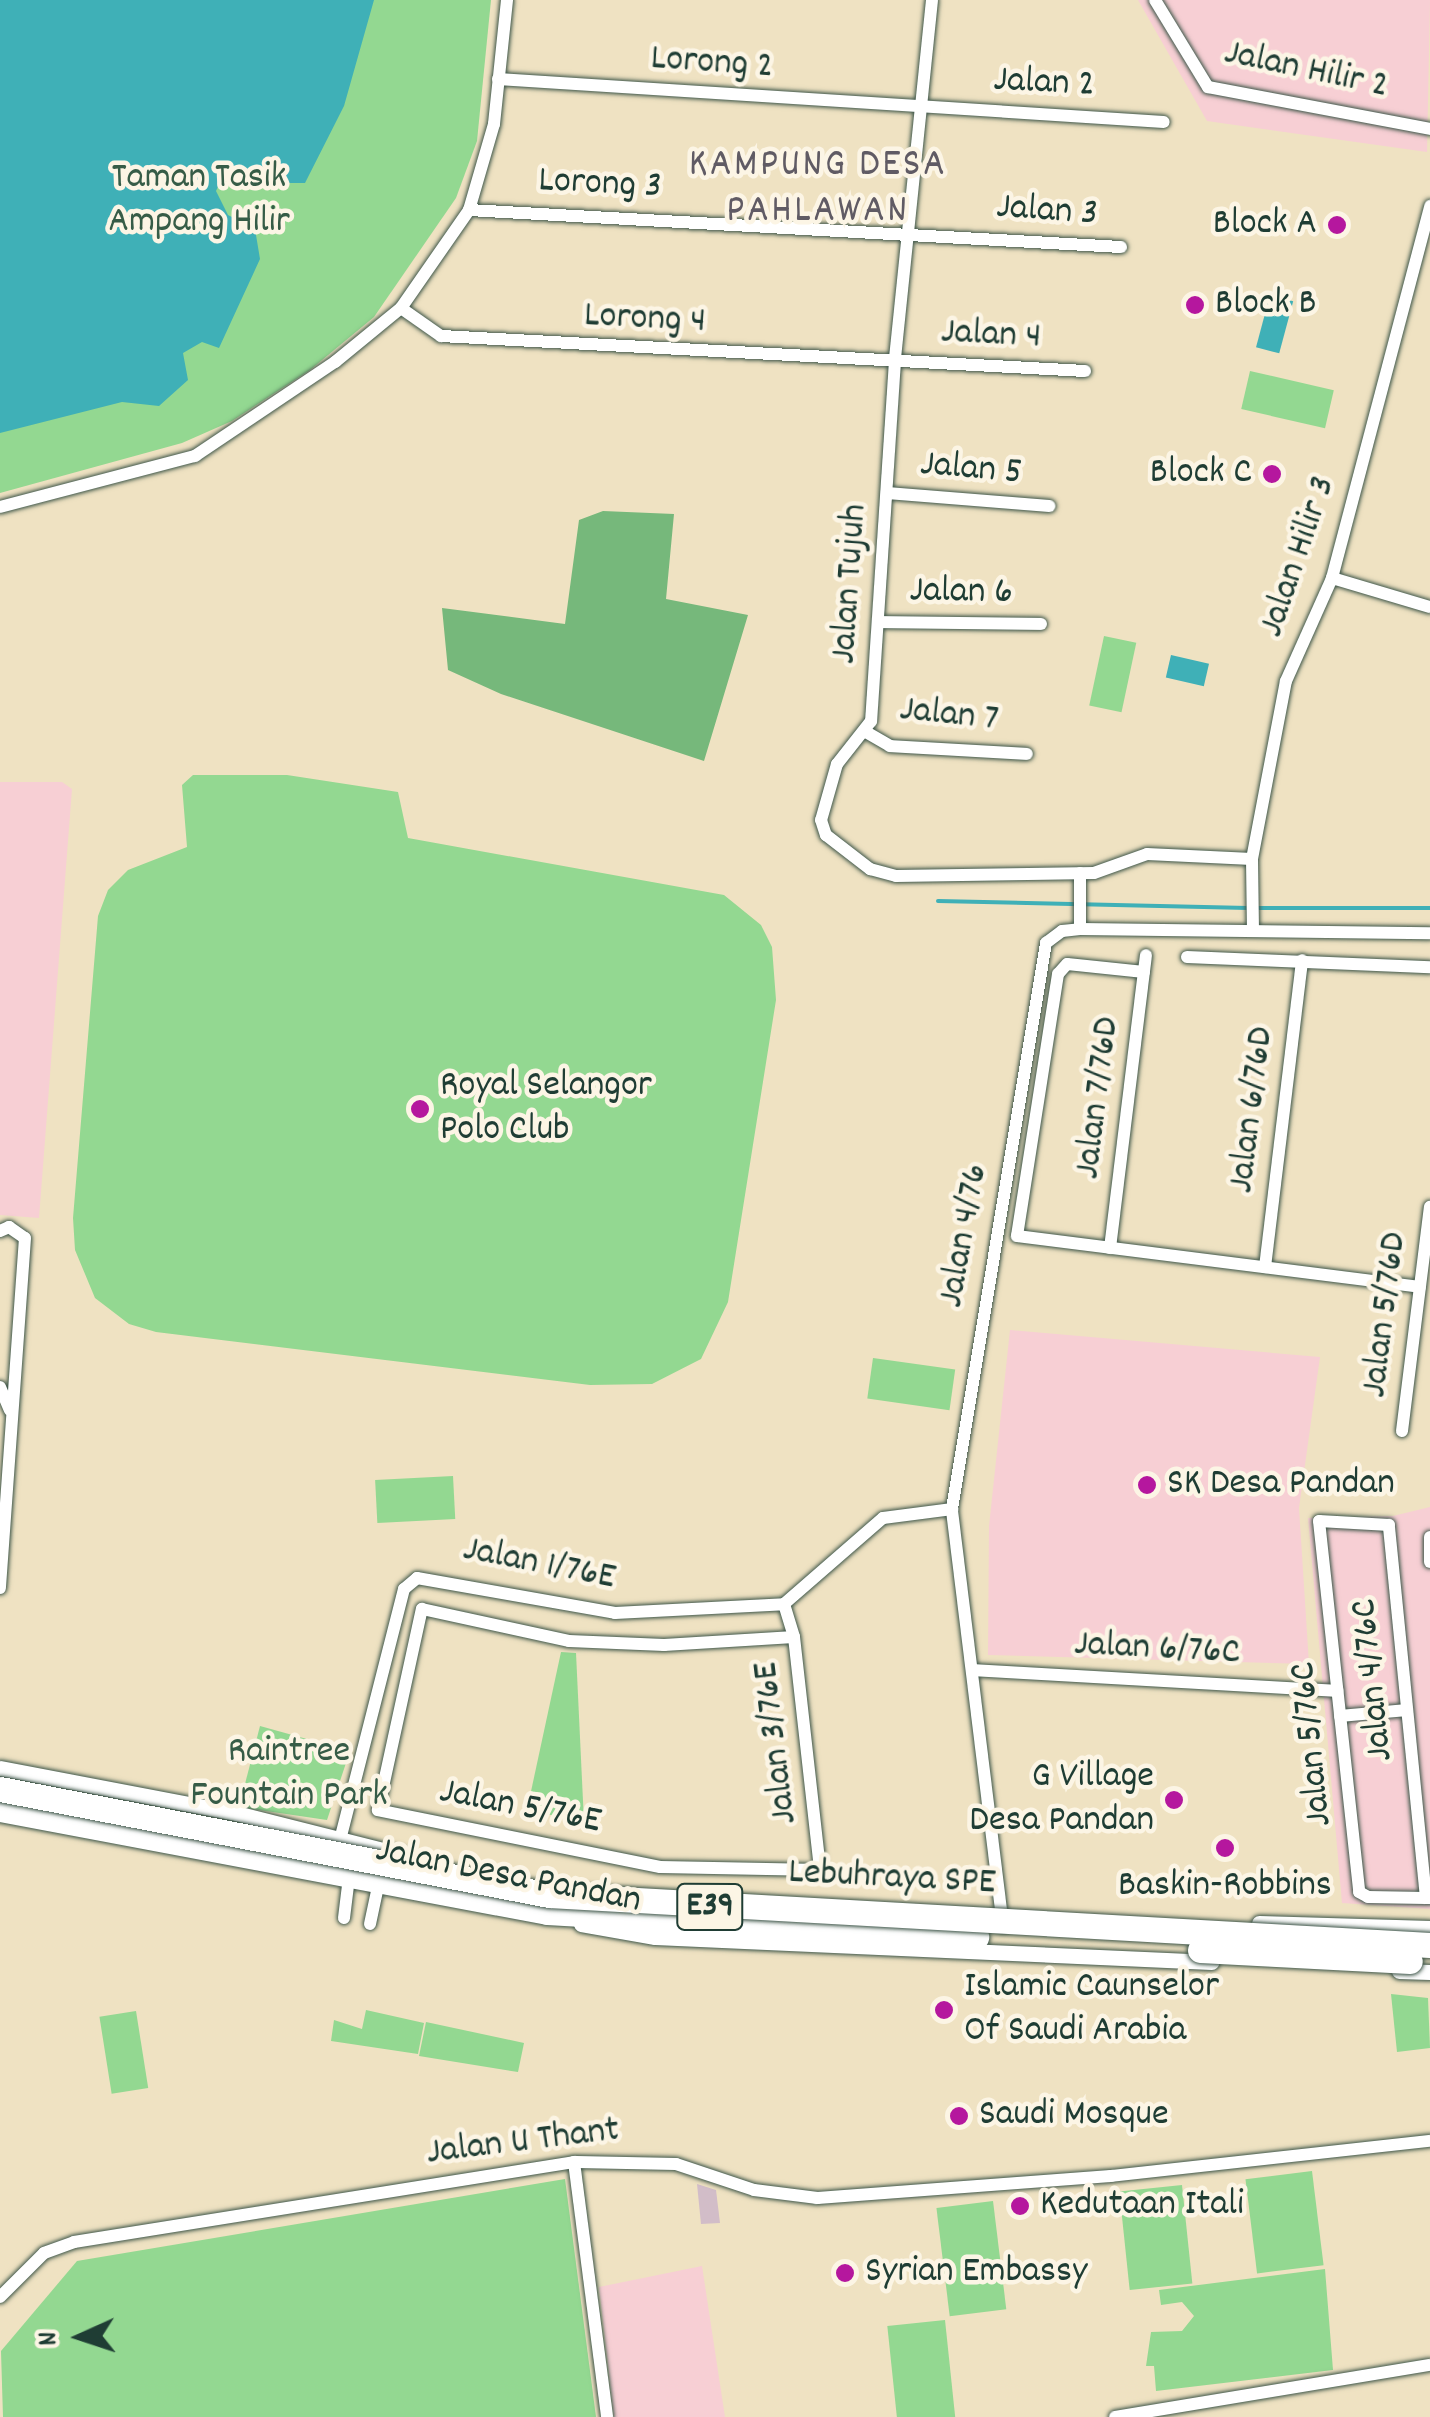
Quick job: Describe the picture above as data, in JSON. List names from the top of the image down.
{
  "streets": {
    "highway": ["Lebuhraya SPE", "E39"],
    "street": [
      "Lorong 2",
      "Jalan Hilir 2",
      "Jalan 2",
      "Lorong 3",
      "Jalan 3",
      "Lorong 4",
      "Jalan 4",
      "Jalan 5",
      "Jalan Hilir 3",
      "Jalan Tujuh",
      "Jalan 6",
      "Jalan 7",
      "Jalan 7/76D",
      "Jalan 6/76D",
      "Jalan 4/76",
      "Jalan 5/76D",
      "Jalan 1/76E",
      "Jalan 6/76C",
      "Jalan 4/76C",
      "Jalan 3/76E",
      "Jalan 5/76C",
      "Jalan 5/76E",
      "Jalan Desa Pandan",
      "Jalan U Thant"
    ]
  },
  "crossings": [
    ["Lorong 2", "Jalan 2"],
    ["Lorong 2", "Jalan Tujuh"],
    ["Jalan 2", "Jalan Tujuh"],
    ["Lorong 3", "Jalan 3"],
    ["Lorong 3", "Jalan Tujuh"],
    ["Jalan 3", "Jalan Tujuh"],
    ["Lorong 4", "Jalan 4"],
    ["Lorong 4", "Jalan Tujuh"],
    ["Jalan 4", "Jalan Tujuh"],
    ["Jalan 5", "Jalan Tujuh"],
    ["Jalan Tujuh", "Jalan 6"],
    ["Jalan Tujuh", "Jalan 7"],
    ["Jalan 4/76", "Jalan 6/76C"],
    ["Jalan 4/76", "Jalan Desa Pandan"],
    ["Jalan 1/76E", "Jalan 3/76E"],
    ["Jalan 1/76E", "Jalan Desa Pandan"],
    ["Jalan 6/76C", "Jalan 5/76C"],
    ["Jalan 4/76C", "Jalan 5/76C"],
    ["Jalan 3/76E", "Jalan 5/76E"],
    ["Jalan Desa Pandan", "Lebuhraya SPE"]
  ],
  "districts": ["KAMPUNG DESA PAHLAWAN"],
  "parks": ["Taman Tasik Ampang Hilir", "Raintree Fountain Park"],
  "places": [
    "Block A",
    "Block B",
    "Block C",
    "Royal Selangor Polo Club",
    "SK Desa Pandan",
    "G Village Desa Pandan",
    "Baskin-Robbins",
    "Islamic Caunselor Of Saudi Arabia",
    "Saudi Mosque",
    "Kedutaan Itali",
    "Syrian Embassy"
  ],
  "north": "left"
}
